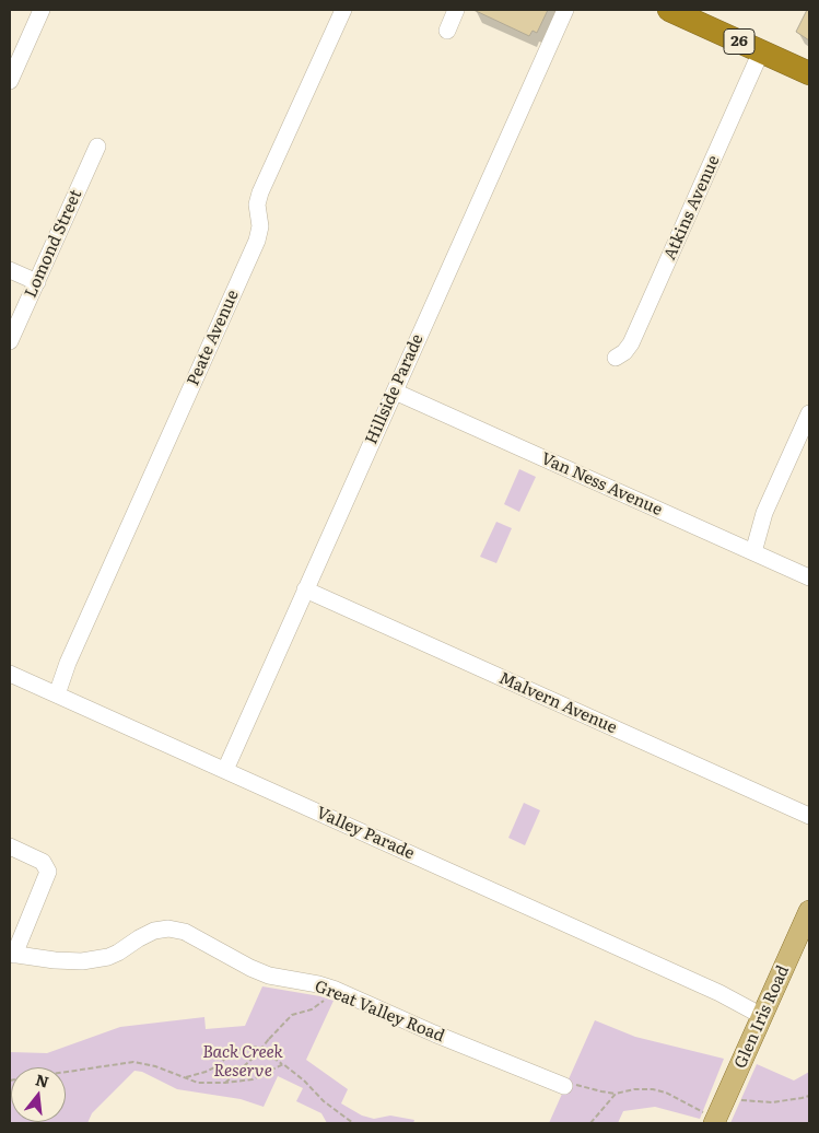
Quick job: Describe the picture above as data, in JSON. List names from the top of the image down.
{
  "streets": {
    "highway": ["26"],
    "main road": ["Glen Iris Road"],
    "street": [
      "Atkins Avenue",
      "Lomond Street",
      "Peate Avenue",
      "Hillside Parade",
      "Van Ness Avenue",
      "Malvern Avenue",
      "Valley Parade",
      "Great Valley Road"
    ]
  },
  "crossings": [
    ["26", "Atkins Avenue"],
    ["Peate Avenue", "Valley Parade"],
    ["Hillside Parade", "Van Ness Avenue"],
    ["Hillside Parade", "Malvern Avenue"],
    ["Hillside Parade", "Valley Parade"],
    ["Valley Parade", "Glen Iris Road"]
  ],
  "parks": ["Back Creek Reserve"],
  "north": "top"
}
